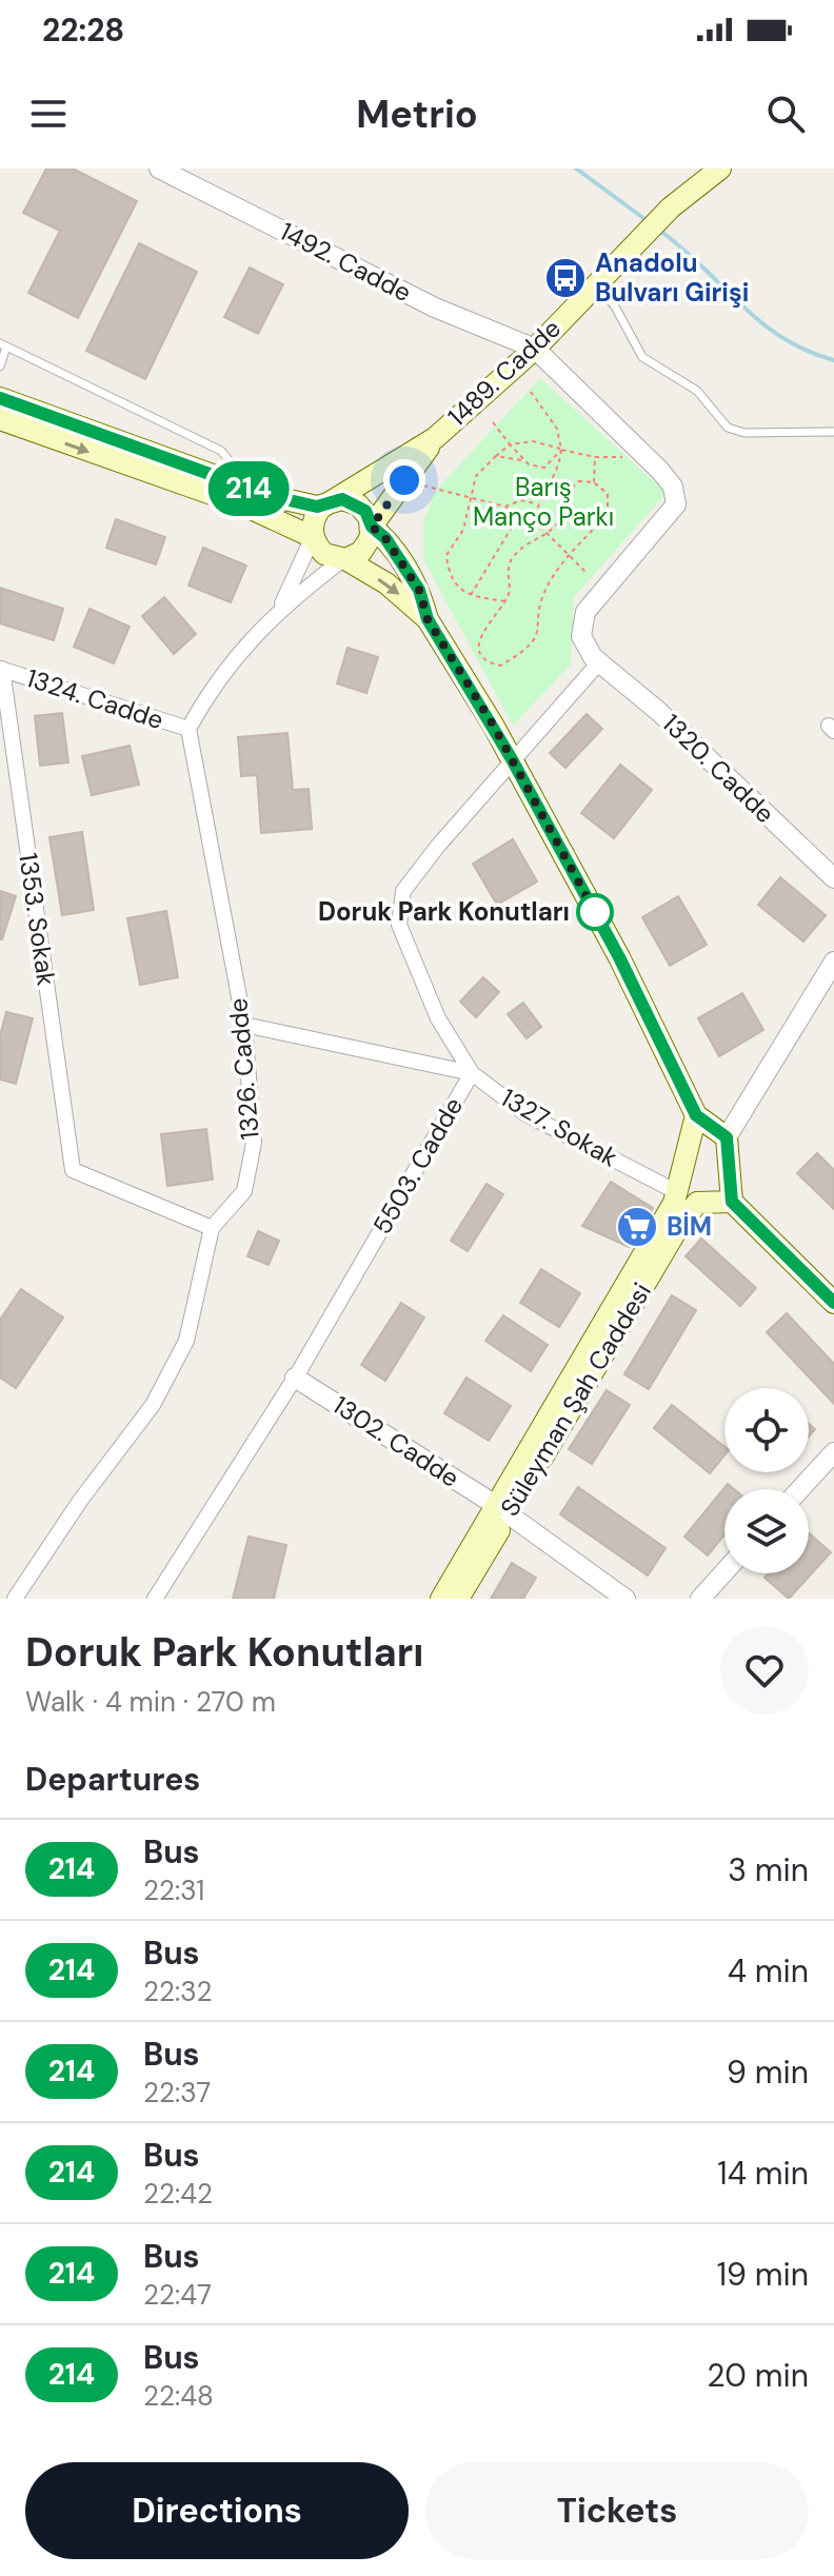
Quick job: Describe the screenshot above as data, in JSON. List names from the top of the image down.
{
  "streets": {
    "main road": ["1489. Cadde", "Süleyman Şah Caddesi"],
    "street": [
      "1492. Cadde",
      "1324. Cadde",
      "1320. Cadde",
      "1353. Sokak",
      "1326. Cadde",
      "1327. Sokak",
      "5503. Cadde",
      "1302. Cadde"
    ]
  },
  "crossings": [
    ["1492. Cadde", "1489. Cadde"],
    ["1324. Cadde", "1353. Sokak"],
    ["1324. Cadde", "1326. Cadde"],
    ["1320. Cadde", "5503. Cadde"],
    ["1353. Sokak", "1326. Cadde"],
    ["1326. Cadde", "1327. Sokak"],
    ["1327. Sokak", "5503. Cadde"],
    ["1327. Sokak", "Süleyman Şah Caddesi"],
    ["5503. Cadde", "1302. Cadde"],
    ["Süleyman Şah Caddesi", "1302. Cadde"]
  ],
  "parks": ["Barış Manço Parkı"],
  "places": {
    "bus stop": ["Anadolu Bulvarı Girişi"],
    "other": ["Doruk Park Konutları"],
    "supermarket": ["BİM"]
  },
  "lines": ["bus line 214"],
  "page": {
    "status": "22:28",
    "header": "Metrio",
    "on_map": "214",
    "heading": [
      ["Doruk Park Konutları", "Walk · 4 min · 270 m"],
      "Departures"
    ],
    "list": [
      {
        "mark": "214",
        "name": "Bus",
        "note": "22:31",
        "value": "3 min"
      },
      {
        "mark": "214",
        "name": "Bus",
        "note": "22:32",
        "value": "4 min"
      },
      {
        "mark": "214",
        "name": "Bus",
        "note": "22:37",
        "value": "9 min"
      },
      {
        "mark": "214",
        "name": "Bus",
        "note": "22:42",
        "value": "14 min"
      },
      {
        "mark": "214",
        "name": "Bus",
        "note": "22:47",
        "value": "19 min"
      },
      {
        "mark": "214",
        "name": "Bus",
        "note": "22:48",
        "value": "20 min"
      }
    ],
    "buttons": ["Directions", "Tickets"]
  }
}
